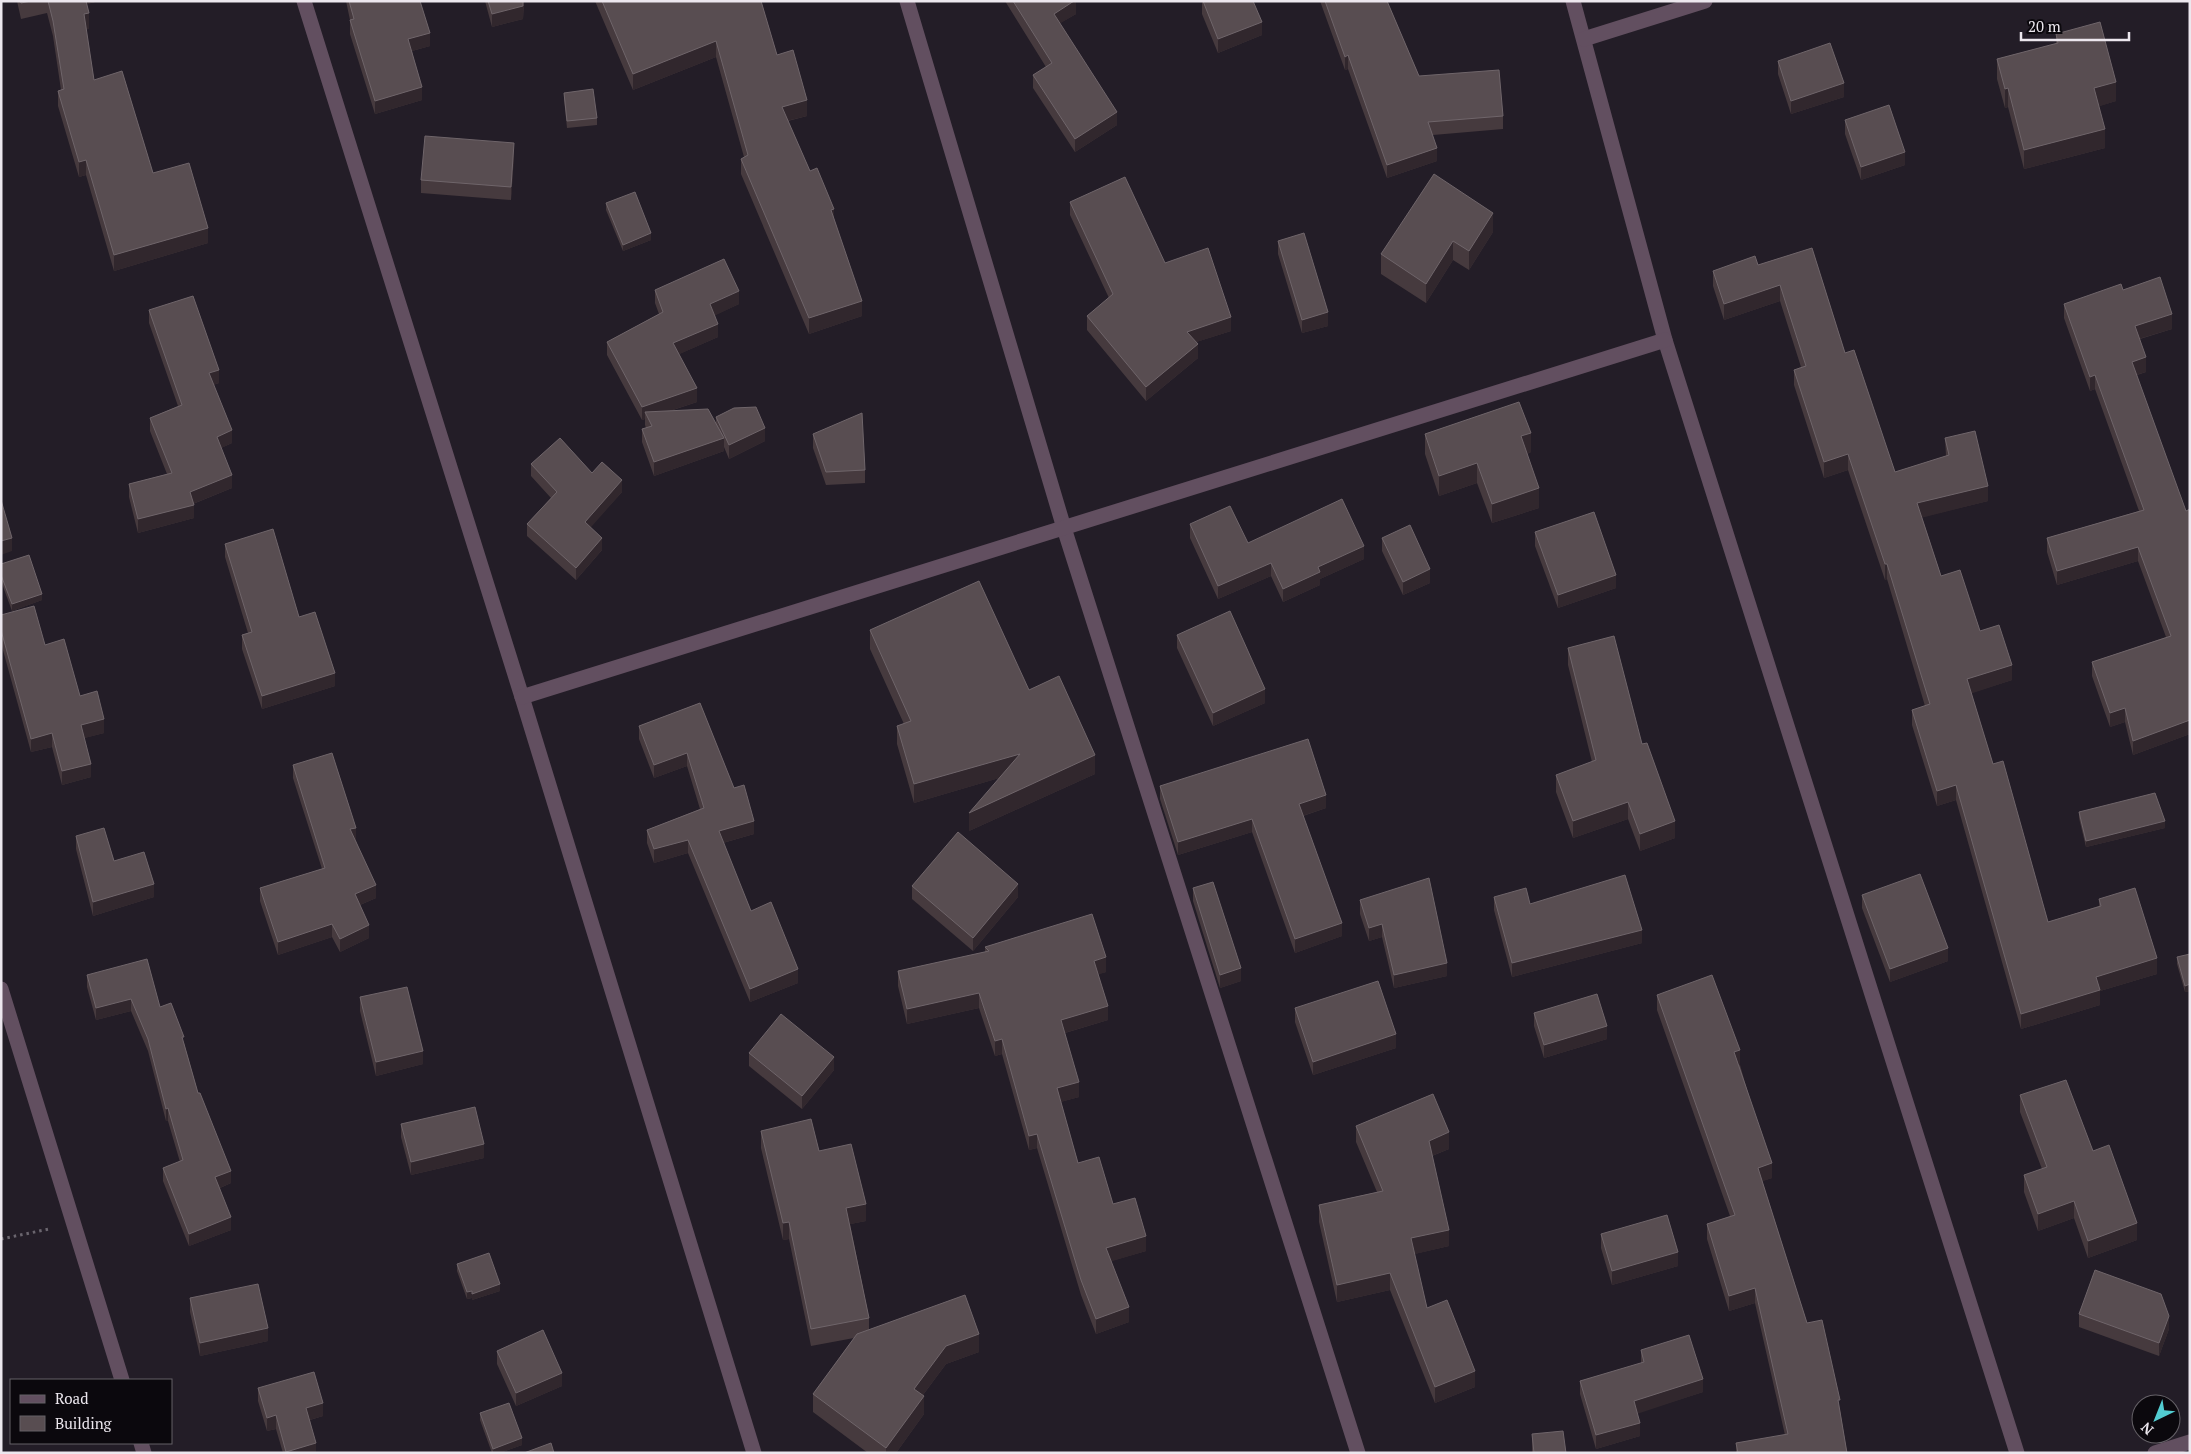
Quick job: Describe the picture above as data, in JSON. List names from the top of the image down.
{
  "legend": ["Road", "Building"],
  "scale_bar": "20 m",
  "north": "bottom left"
}
